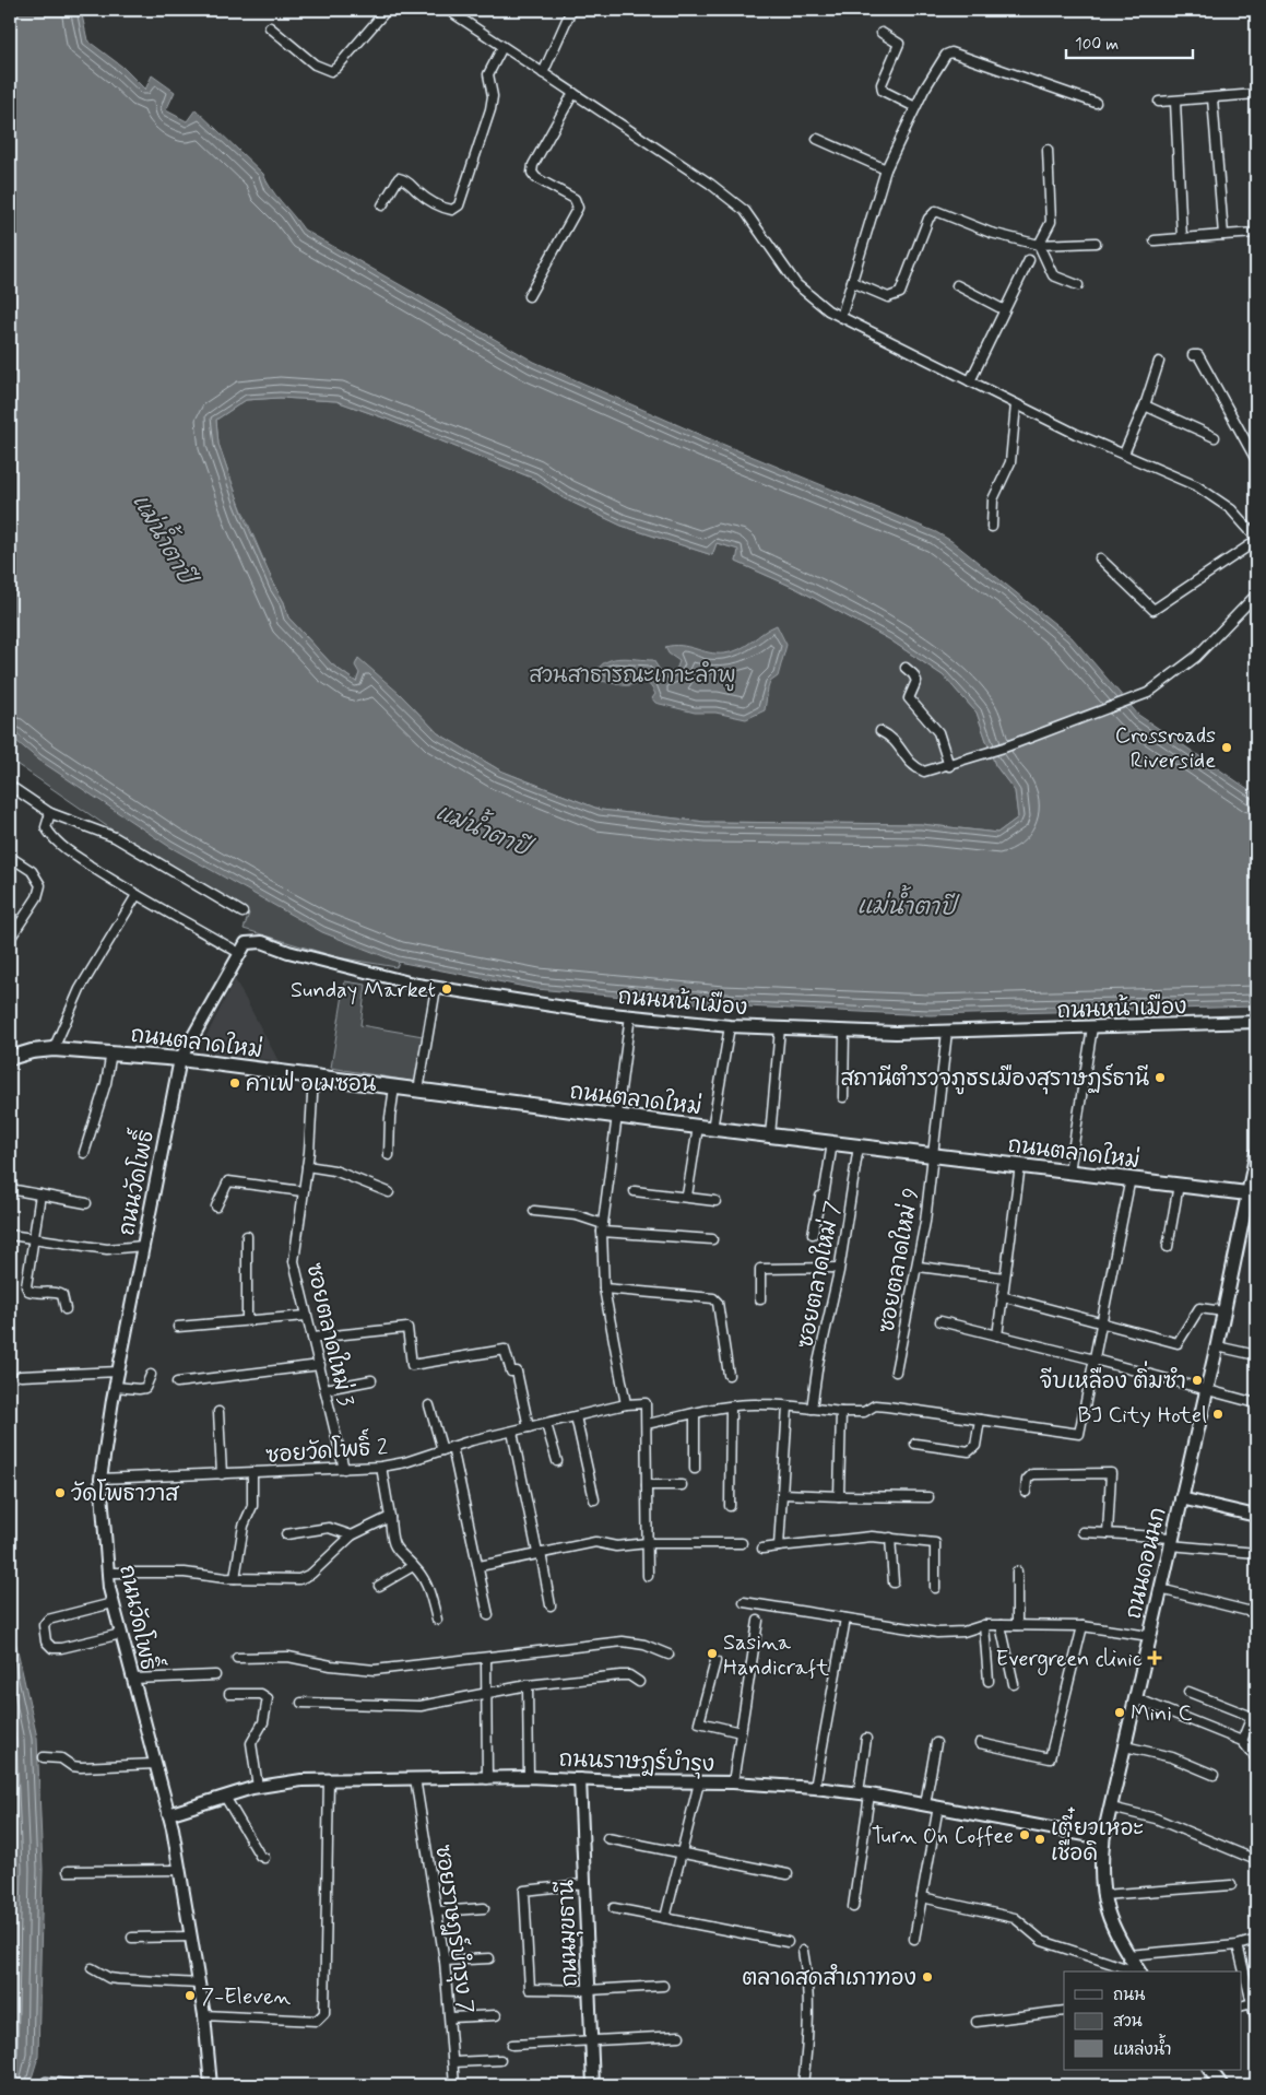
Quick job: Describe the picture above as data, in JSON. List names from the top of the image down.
{
  "streets": {
    "main road": ["ถนนตลาดใหม่", "ถนนดอนนก"],
    "street": [
      "ถนนหน้าเมือง",
      "ถนนวัดโพธิ์",
      "ซอยตลาดใหม่ 9",
      "ซอยตลาดใหม่ 7",
      "ซอยตลาดใหม่ 3",
      "ซอยวัดโพธิ์ 2",
      "ถนนราษฎร์บำรุง",
      "ซอยราษฎร์บำรุง 7",
      "ถนนมุขธานี"
    ]
  },
  "crossings": [
    ["ถนนหน้าเมือง", "ซอยตลาดใหม่ 9"],
    ["ถนนตลาดใหม่", "ถนนวัดโพธิ์"],
    ["ถนนตลาดใหม่", "ซอยตลาดใหม่ 9"],
    ["ถนนตลาดใหม่", "ซอยตลาดใหม่ 7"],
    ["ถนนตลาดใหม่", "ซอยตลาดใหม่ 3"],
    ["ถนนตลาดใหม่", "ถนนดอนนก"],
    ["ถนนวัดโพธิ์", "ซอยวัดโพธิ์ 2"],
    ["ถนนวัดโพธิ์", "ถนนราษฎร์บำรุง"],
    ["ซอยตลาดใหม่ 3", "ซอยวัดโพธิ์ 2"],
    ["ถนนดอนนก", "ถนนราษฎร์บำรุง"],
    ["ถนนราษฎร์บำรุง", "ซอยราษฎร์บำรุง 7"],
    ["ถนนราษฎร์บำรุง", "ถนนมุขธานี"]
  ],
  "water": ["แม่น้ำตาปี"],
  "parks": ["สวนสาธารณะเกาะลำพู"],
  "places": {
    "other": [
      "Crossroads Riverside",
      "Sunday Market",
      "สถานีตำรวจภูธรเมืองสุราษฏร์ธานี",
      "คาเฟ่ อเมซอน",
      "จีบเหลือง ติ่มซำ",
      "BJ City Hotel",
      "วัดโพธาวาส",
      "Sasina Handicraft",
      "Mini C",
      "Turn On Coffee",
      "เตี๋ยวเหอะ เชื่อดิ",
      "ตลาดสดสำเภาทอง",
      "7-Eleven"
    ],
    "health": ["Evergreen clinic"]
  },
  "legend": ["ถนน", "สวน", "แหล่งน้ำ"],
  "scale_bar": "100 m"
}
